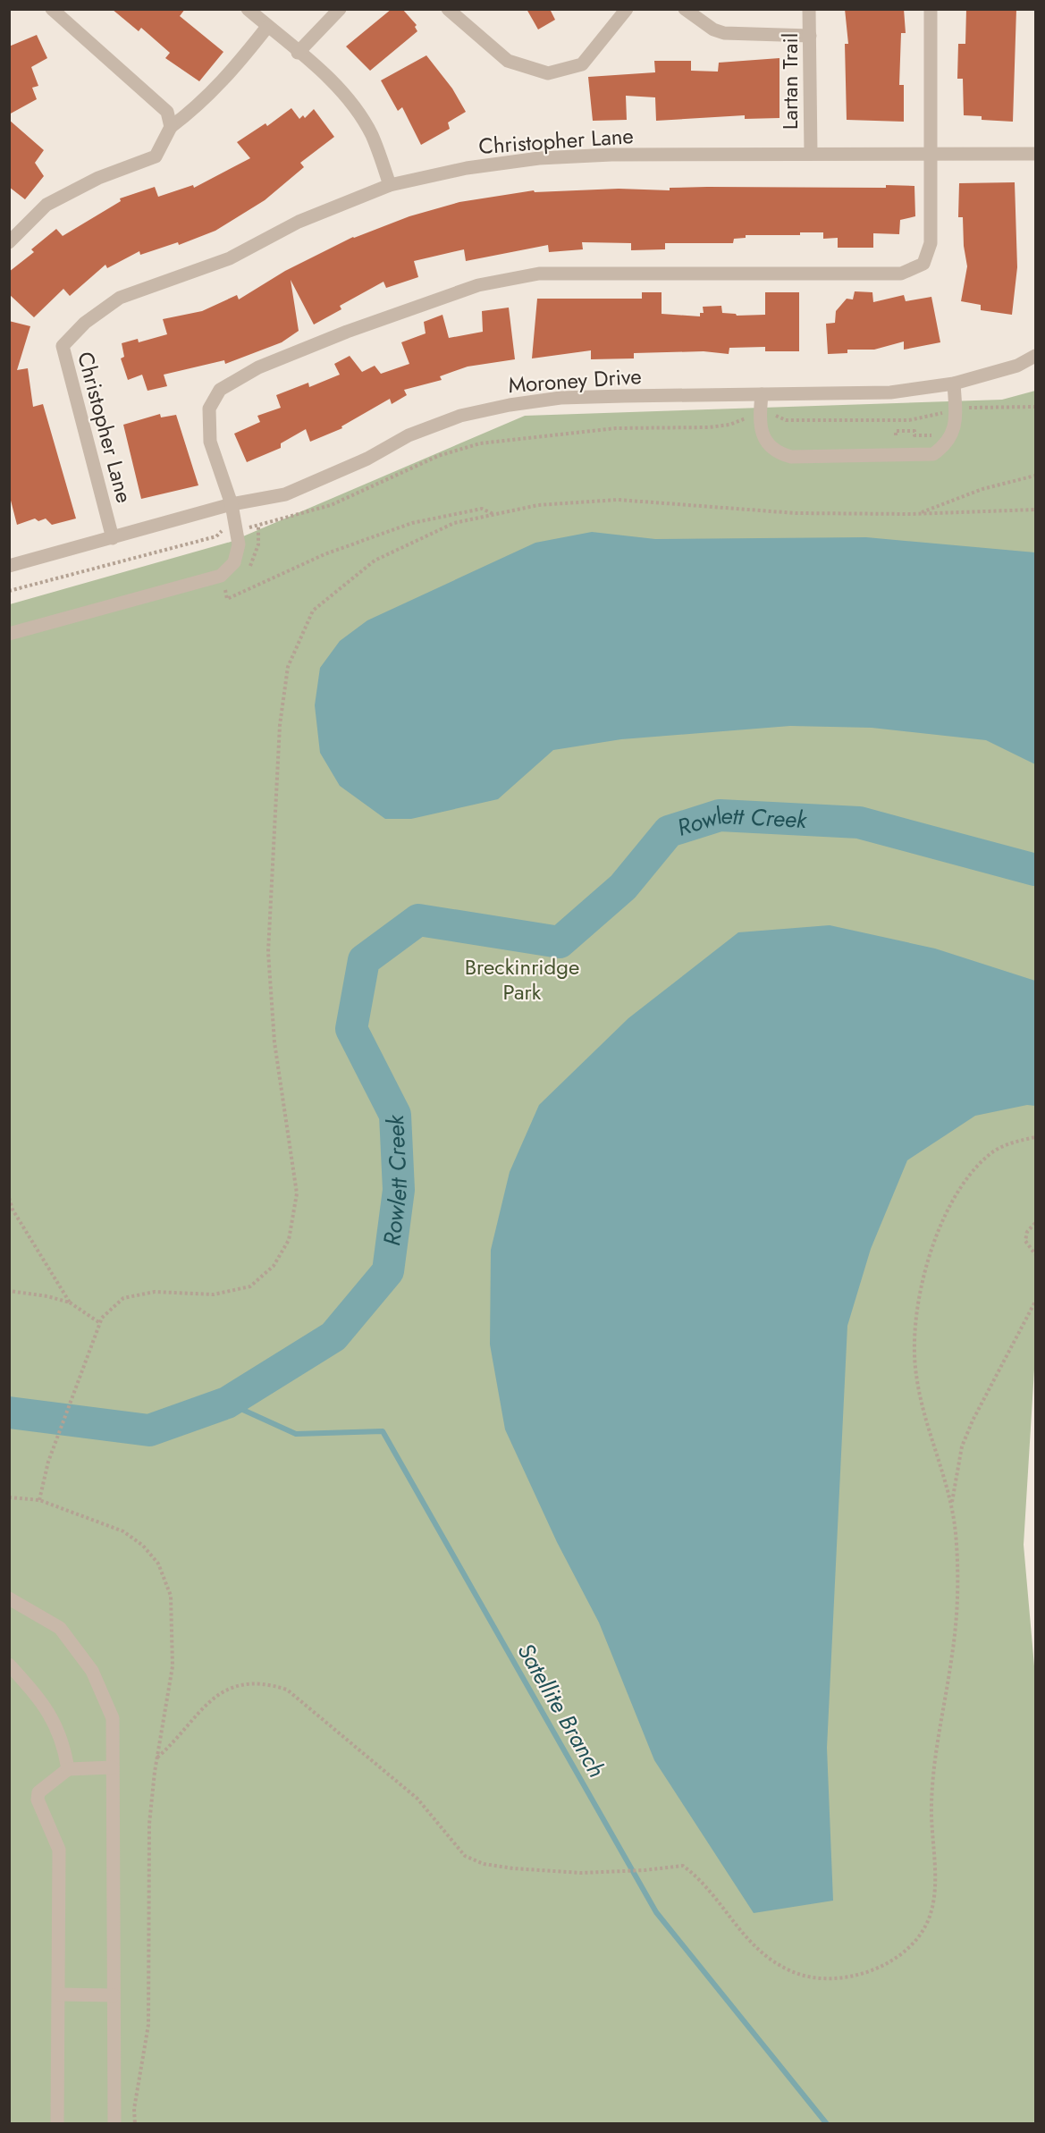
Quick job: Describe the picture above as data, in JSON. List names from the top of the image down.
{
  "streets": {
    "street": ["Lartan Trail", "Christopher Lane", "Moroney Drive"]
  },
  "crossings": [
    ["Lartan Trail", "Christopher Lane"],
    ["Christopher Lane", "Moroney Drive"]
  ],
  "water": ["Rowlett Creek", "Satellite Branch"],
  "parks": ["Breckinridge Park"]
}
